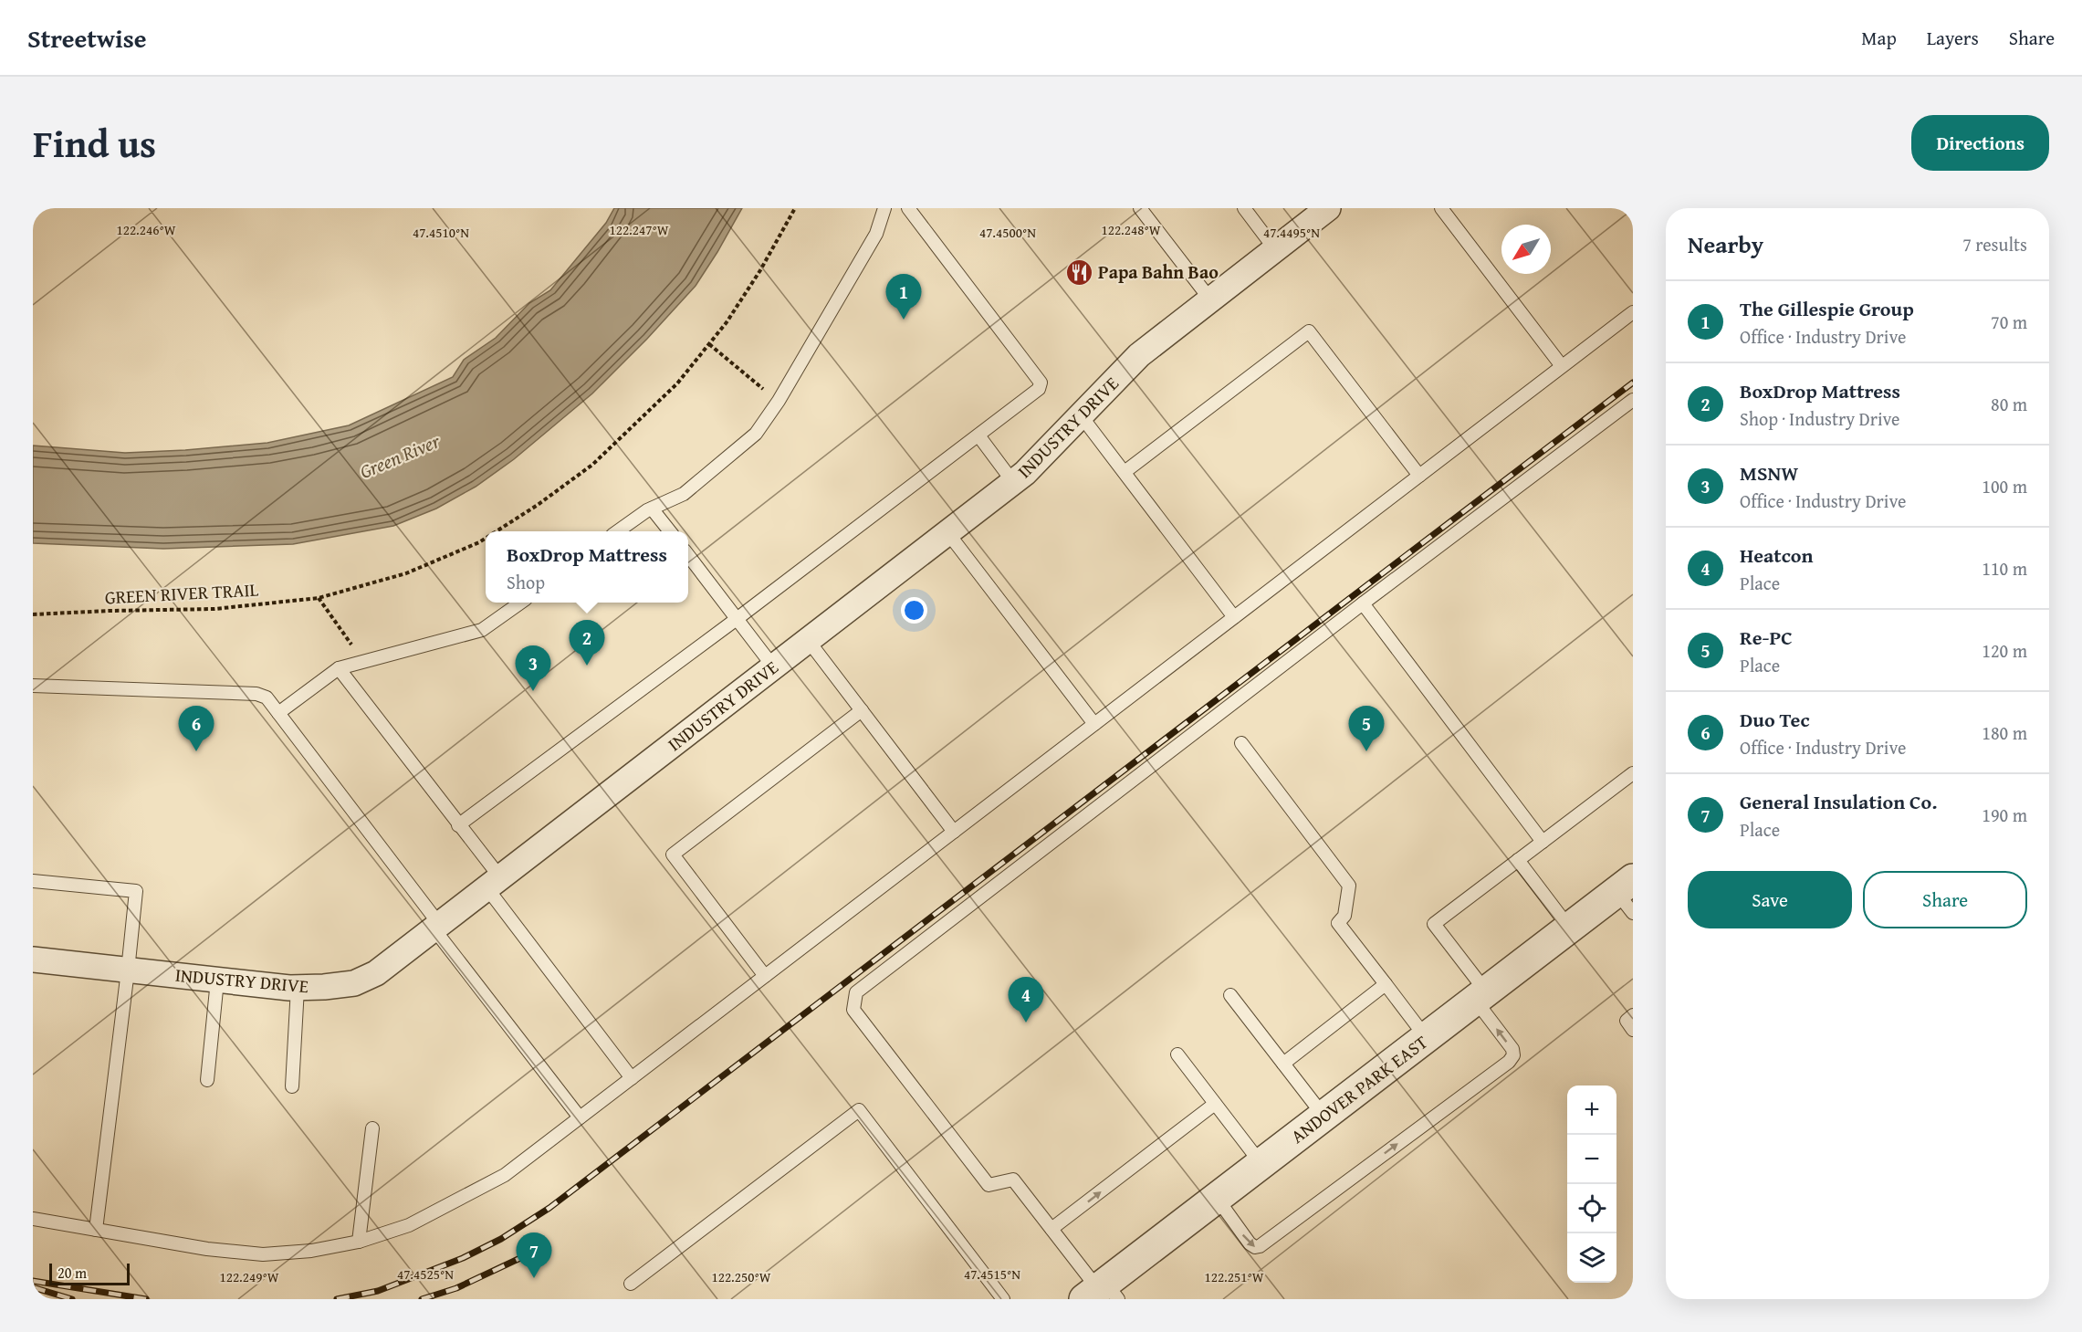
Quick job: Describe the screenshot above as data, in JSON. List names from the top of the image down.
{
  "streets": {
    "street": ["INDUSTRY DRIVE", "ANDOVER PARK EAST"],
    "path": ["GREEN RIVER TRAIL"]
  },
  "water": ["Green River"],
  "places": {
    "restaurant": ["Papa Bahn Bao"]
  },
  "scale_bar": "20 m",
  "north": "bottom left",
  "page": {
    "header": "Streetwise",
    "nav": ["Map", "Layers", "Share"],
    "title": "Find us",
    "buttons": [
      "Directions",
      ["Save", "Share"]
    ],
    "heading": ["Nearby", "7 results"],
    "pins": [
      "1",
      "2",
      "3",
      "5",
      "6",
      "4",
      "7"
    ],
    "list": [
      {
        "mark": "1",
        "name": "The Gillespie Group",
        "note": "Office · Industry Drive",
        "value": "70 m"
      },
      {
        "mark": "2",
        "name": "BoxDrop Mattress",
        "note": "Shop · Industry Drive",
        "value": "80 m"
      },
      {
        "mark": "3",
        "name": "MSNW",
        "note": "Office · Industry Drive",
        "value": "100 m"
      },
      {
        "mark": "4",
        "name": "Heatcon",
        "note": "Place",
        "value": "110 m"
      },
      {
        "mark": "5",
        "name": "Re-PC",
        "note": "Place",
        "value": "120 m"
      },
      {
        "mark": "6",
        "name": "Duo Tec",
        "note": "Office · Industry Drive",
        "value": "180 m"
      },
      {
        "mark": "7",
        "name": "General Insulation Co.",
        "note": "Place",
        "value": "190 m"
      }
    ],
    "popup": ["BoxDrop Mattress", "Shop"],
    "map_buttons": ["+", "−"],
    "scale": "20 m"
  },
  "coordinates": [
    "122.246°W",
    "122.247°W",
    "122.248°W",
    "47.4510°N",
    "47.4500°N",
    "47.4495°N",
    "47.4525°N",
    "47.4515°N",
    "122.249°W",
    "122.250°W",
    "122.251°W"
  ]
}
